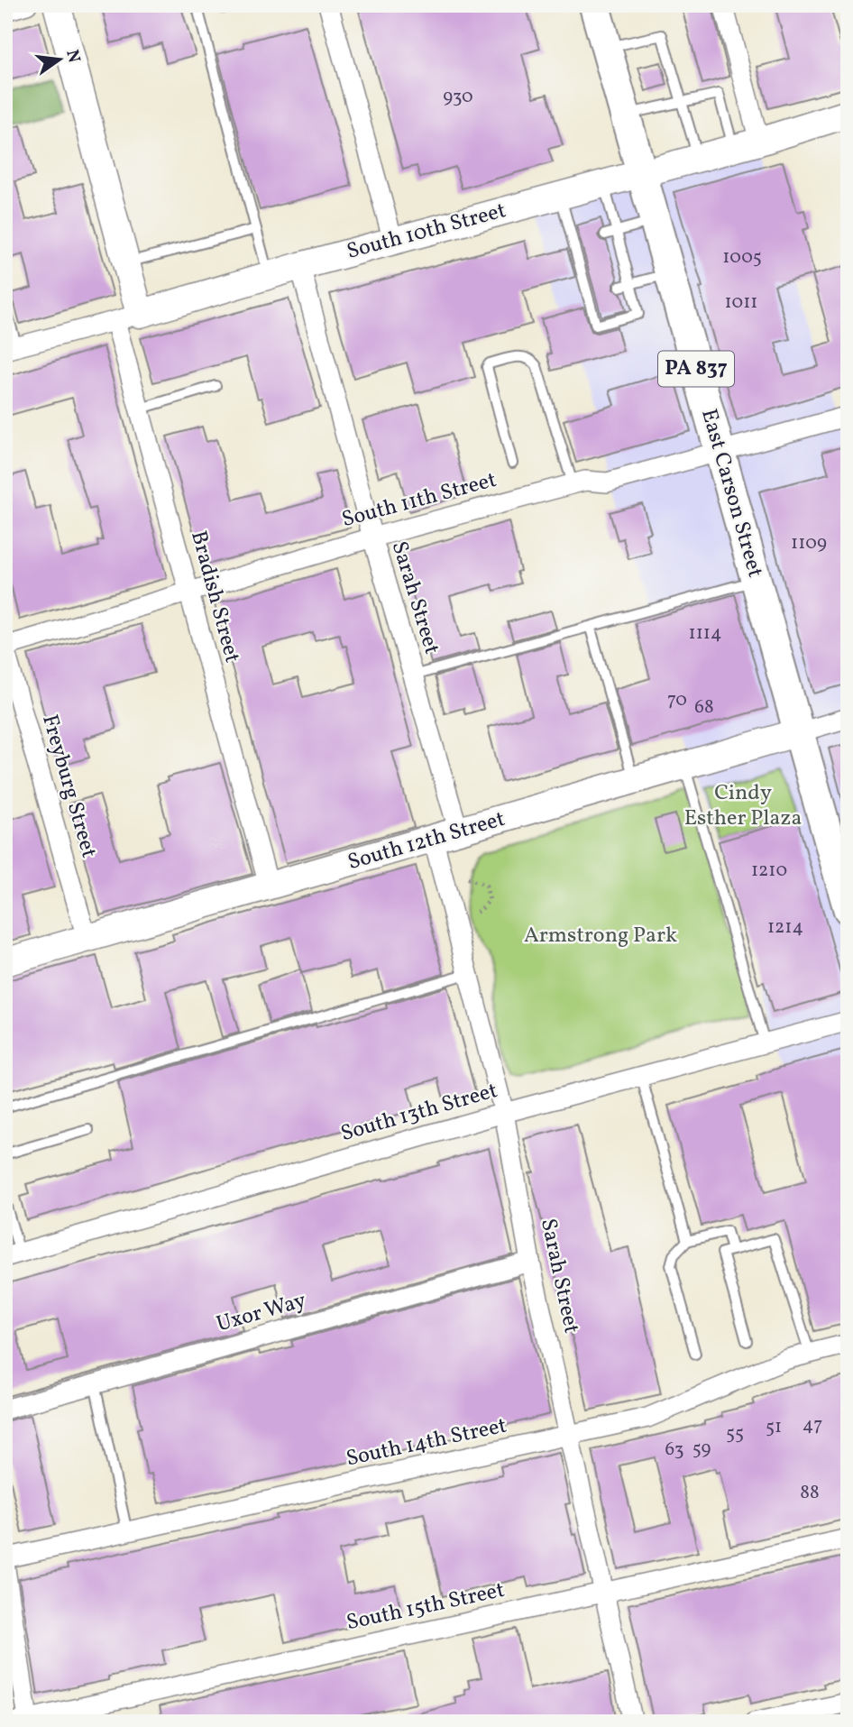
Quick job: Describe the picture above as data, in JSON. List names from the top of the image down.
{
  "streets": {
    "main road": [
      "South 10th Street",
      "PA 837",
      "East Carson Street",
      "South 12th Street"
    ],
    "street": [
      "South 11th Street",
      "Bradish Street",
      "Sarah Street",
      "Freyburg Street",
      "South 13th Street",
      "Uxor Way",
      "South 14th Street",
      "South 15th Street"
    ]
  },
  "crossings": [
    ["South 10th Street", "East Carson Street"],
    ["South 10th Street", "Bradish Street"],
    ["South 10th Street", "Sarah Street"],
    ["East Carson Street", "South 11th Street"],
    ["East Carson Street", "South 12th Street"],
    ["South 11th Street", "Bradish Street"],
    ["South 11th Street", "Sarah Street"],
    ["South 11th Street", "Freyburg Street"],
    ["Bradish Street", "South 12th Street"],
    ["Sarah Street", "South 12th Street"],
    ["Sarah Street", "South 13th Street"],
    ["Sarah Street", "Uxor Way"],
    ["Sarah Street", "South 14th Street"],
    ["Sarah Street", "South 15th Street"],
    ["Freyburg Street", "South 12th Street"]
  ],
  "parks": ["Cindy Esther Plaza", "Armstrong Park"],
  "house_numbers": [
    "930",
    "1005",
    "1011",
    "1109",
    "1114",
    "70",
    "68",
    "1210",
    "1214",
    "47",
    "51",
    "55",
    "59",
    "63",
    "88"
  ],
  "north": "right"
}
